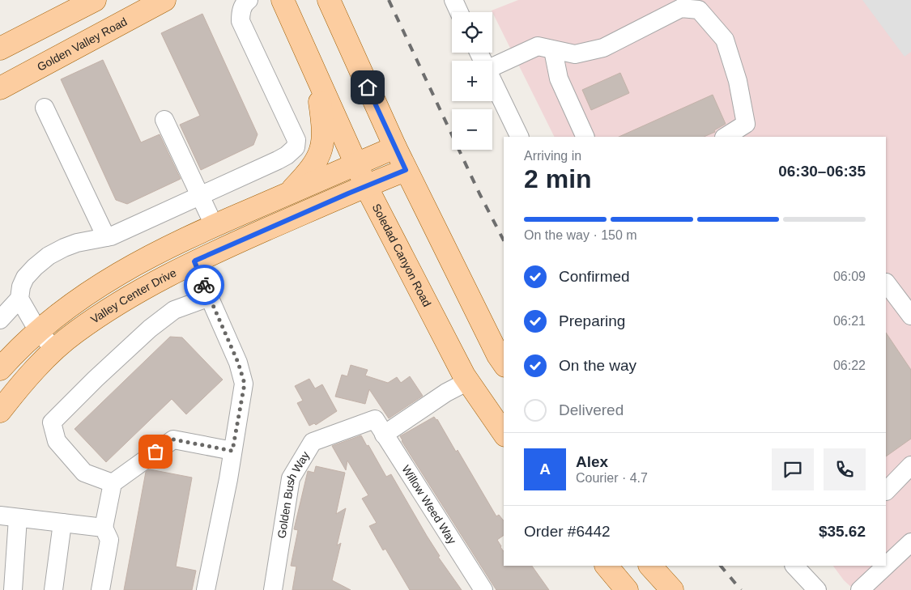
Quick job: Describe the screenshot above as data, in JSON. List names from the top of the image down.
{
  "streets": {
    "main road": ["Golden Valley Road", "Soledad Canyon Road", "Valley Center Drive"],
    "street": ["Golden Bush Way", "Willow Weed Way"]
  },
  "crossings": [
    ["Soledad Canyon Road", "Valley Center Drive"],
    ["Soledad Canyon Road", "Golden Bush Way"],
    ["Golden Bush Way", "Willow Weed Way"]
  ],
  "page": {
    "map_buttons": ["+", "−"],
    "heading": ["2 min", "Arriving in", "06:30–06:35"],
    "panel": [
      "Alex",
      "Courier · 4.7",
      "Order #6442",
      "$35.62"
    ],
    "bar": "On the way · 150 m",
    "list": [
      ["Confirmed", "06:09"],
      ["Preparing", "06:21"],
      ["On the way", "06:22"],
      "Delivered"
    ],
    "round": "A"
  }
}
